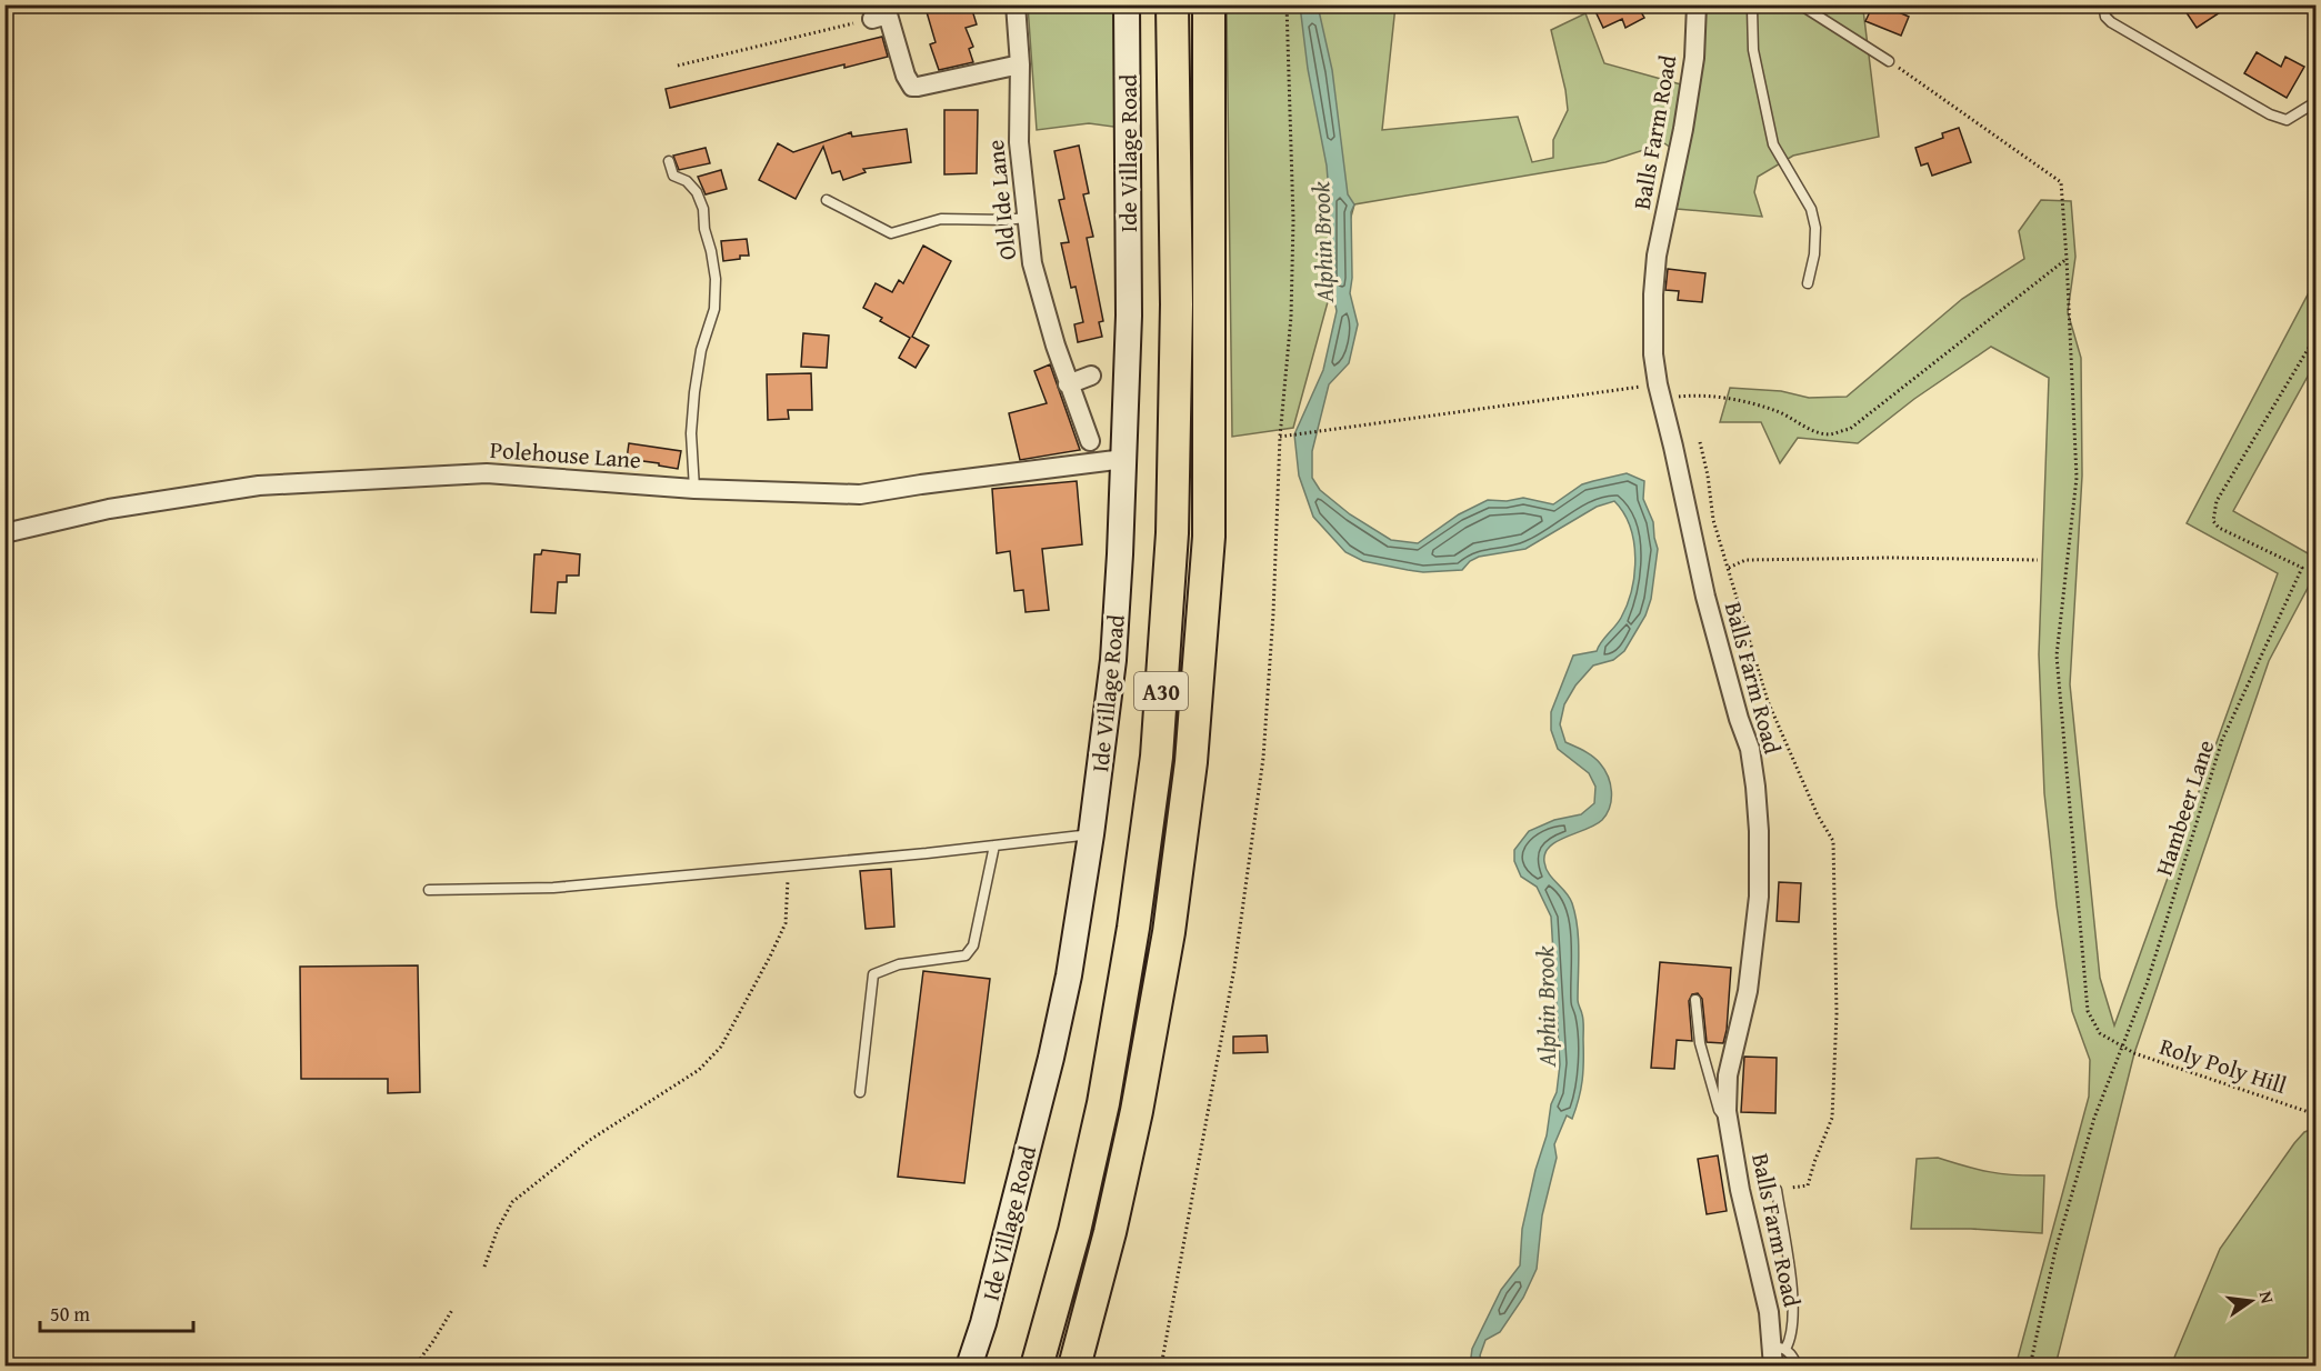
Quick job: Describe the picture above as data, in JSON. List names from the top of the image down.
{
  "streets": {
    "highway": ["A30"],
    "street": [
      "Balls Farm Road",
      "Ide Village Road",
      "Old Ide Lane",
      "Polehouse Lane"
    ],
    "path": ["Hambeer Lane", "Roly Poly Hill"]
  },
  "crossings": [
    ["Ide Village Road", "Polehouse Lane"],
    ["Hambeer Lane", "Roly Poly Hill"]
  ],
  "water": ["Alphin Brook"],
  "scale_bar": "50 m",
  "north": "right"
}
